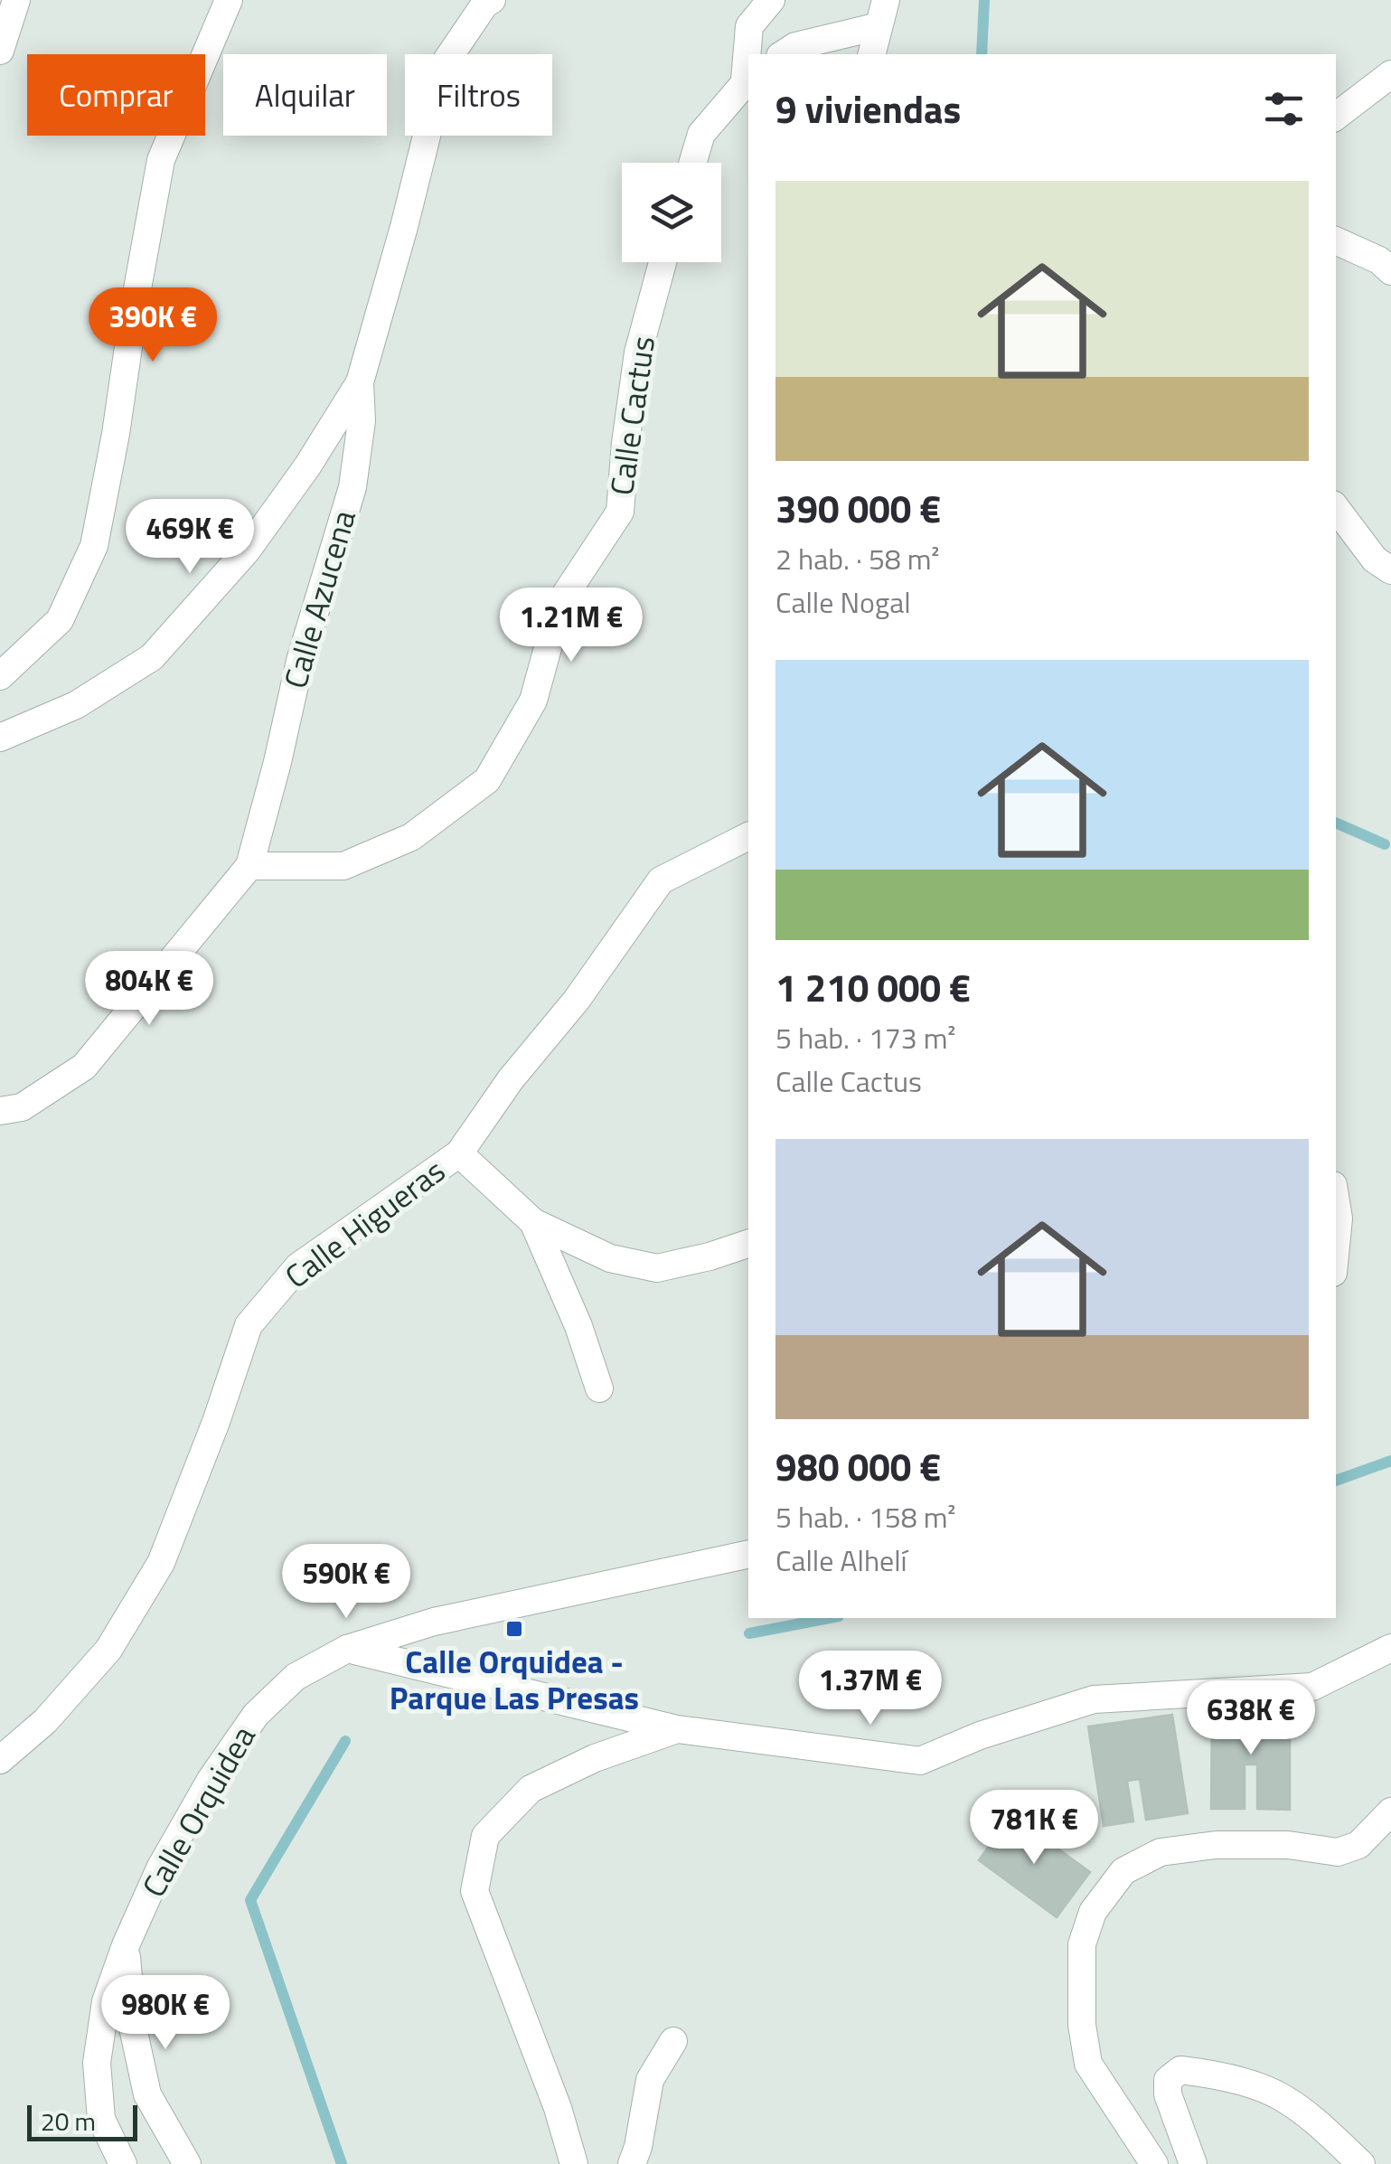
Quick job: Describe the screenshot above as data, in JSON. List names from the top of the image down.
{
  "streets": {
    "street": [
      "Calle Cactus",
      "Calle Azucena",
      "Calle Higueras",
      "Calle Orquidea"
    ]
  },
  "crossings": [
    ["Calle Cactus", "Calle Azucena"]
  ],
  "places": {
    "transit": ["Calle Orquidea - Parque Las Presas"]
  },
  "scale_bar": "20 m",
  "page": {
    "chip": ["Comprar", "Alquilar", "Filtros"],
    "heading": "9 viviendas",
    "list": [
      {
        "name": "390 000 €",
        "note": "2 hab. · 58 m² · Calle Nogal"
      },
      {
        "name": "1 210 000 €",
        "note": "5 hab. · 173 m² · Calle Cactus"
      },
      {
        "name": "980 000 €",
        "note": "5 hab. · 158 m² · Calle Alhelí"
      }
    ],
    "price": [
      "390K €",
      "469K €",
      "1.21M €",
      "804K €",
      "590K €",
      "1.37M €",
      "638K €",
      "781K €",
      "980K €"
    ],
    "scale": "20 m"
  }
}
